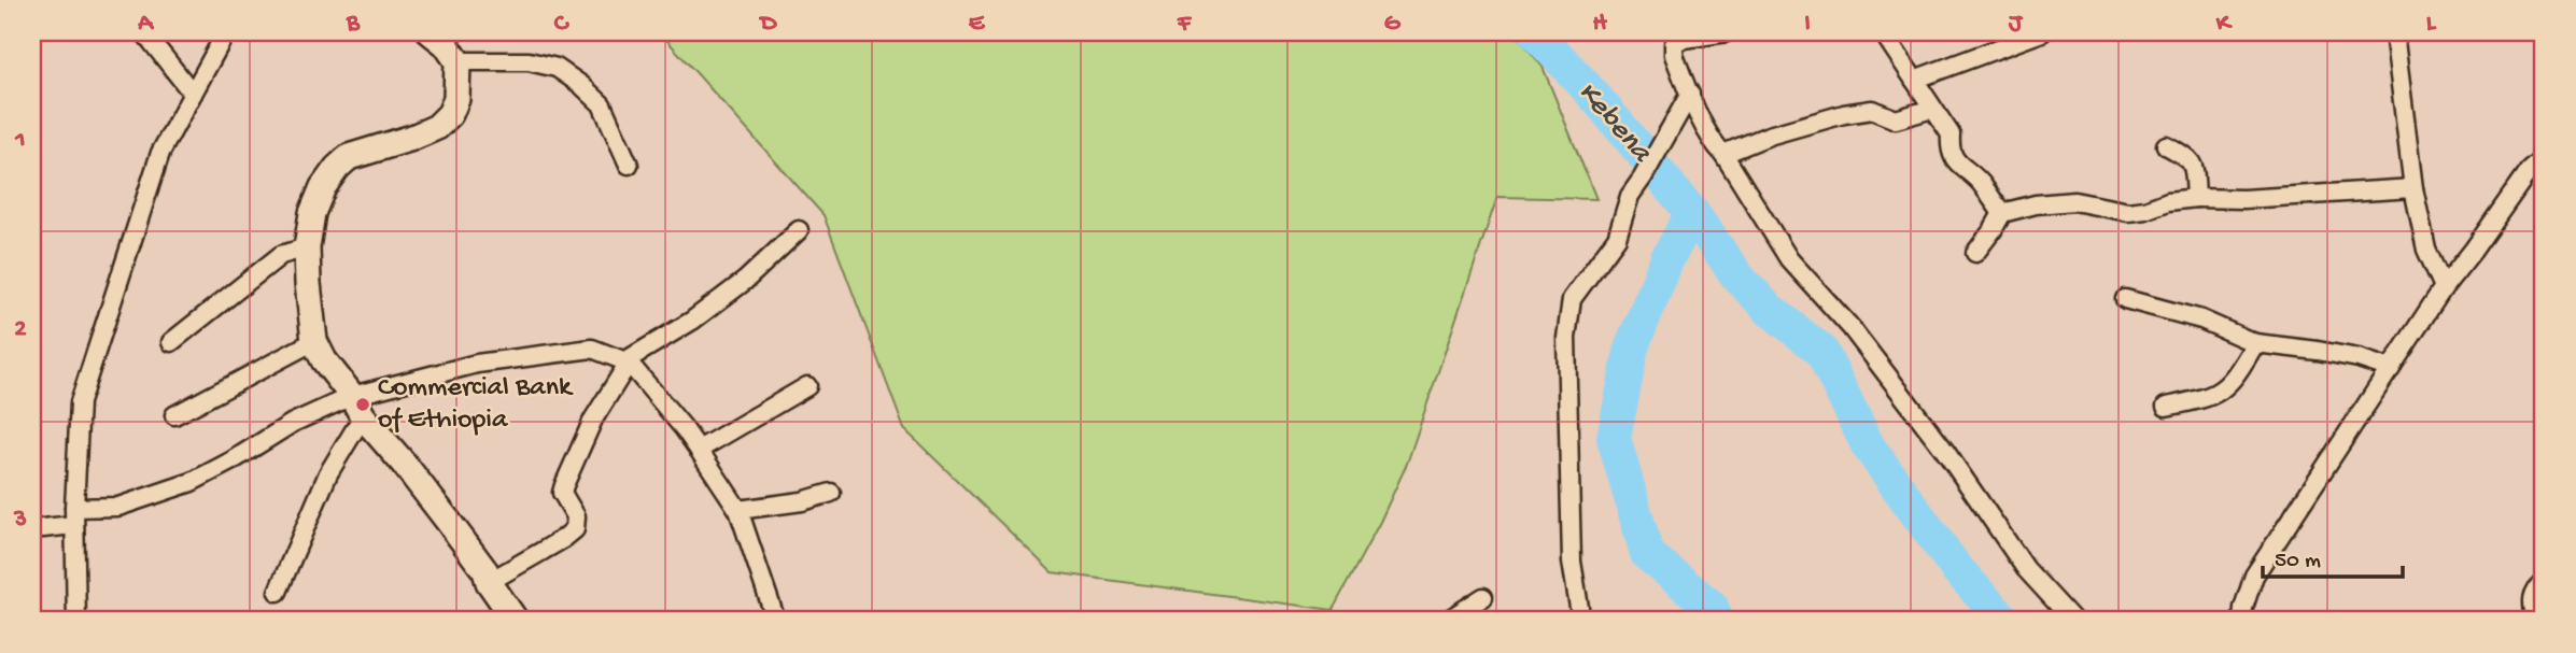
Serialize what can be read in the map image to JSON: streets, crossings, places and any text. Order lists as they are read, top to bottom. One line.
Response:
{"water":["Kebena"],"places":["Commercial Bank of Ethiopia"],"scale_bar":"50 m","grid":{"columns":["A","B","C","D","E","F","G","H","I","J","K","L"],"rows":["1","2","3"]}}
